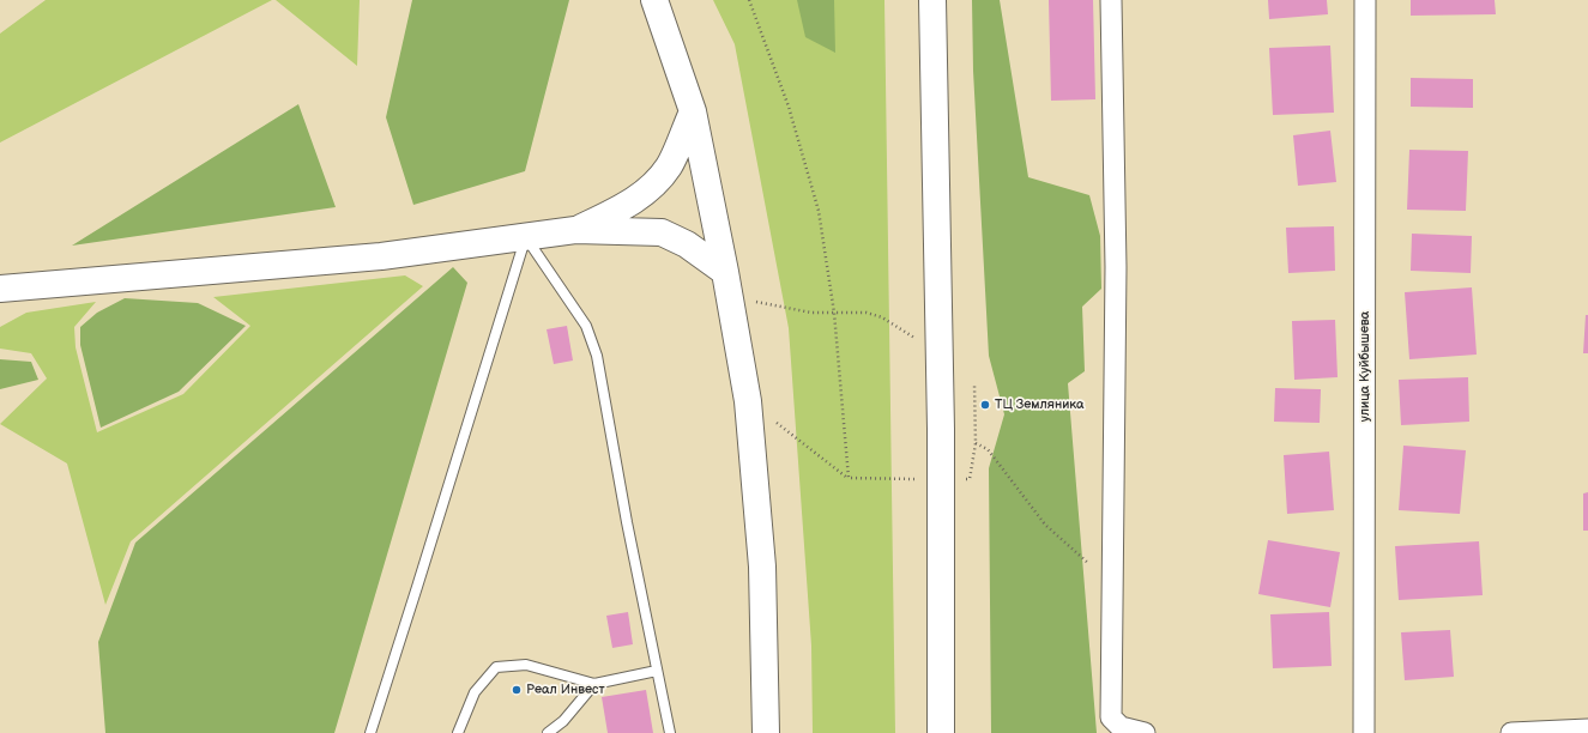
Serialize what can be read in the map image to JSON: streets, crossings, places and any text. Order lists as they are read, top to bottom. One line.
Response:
{"streets":{"street":["улица Куйбышева"]},"places":["ТЦ Земляника","Реал Инвест"]}
